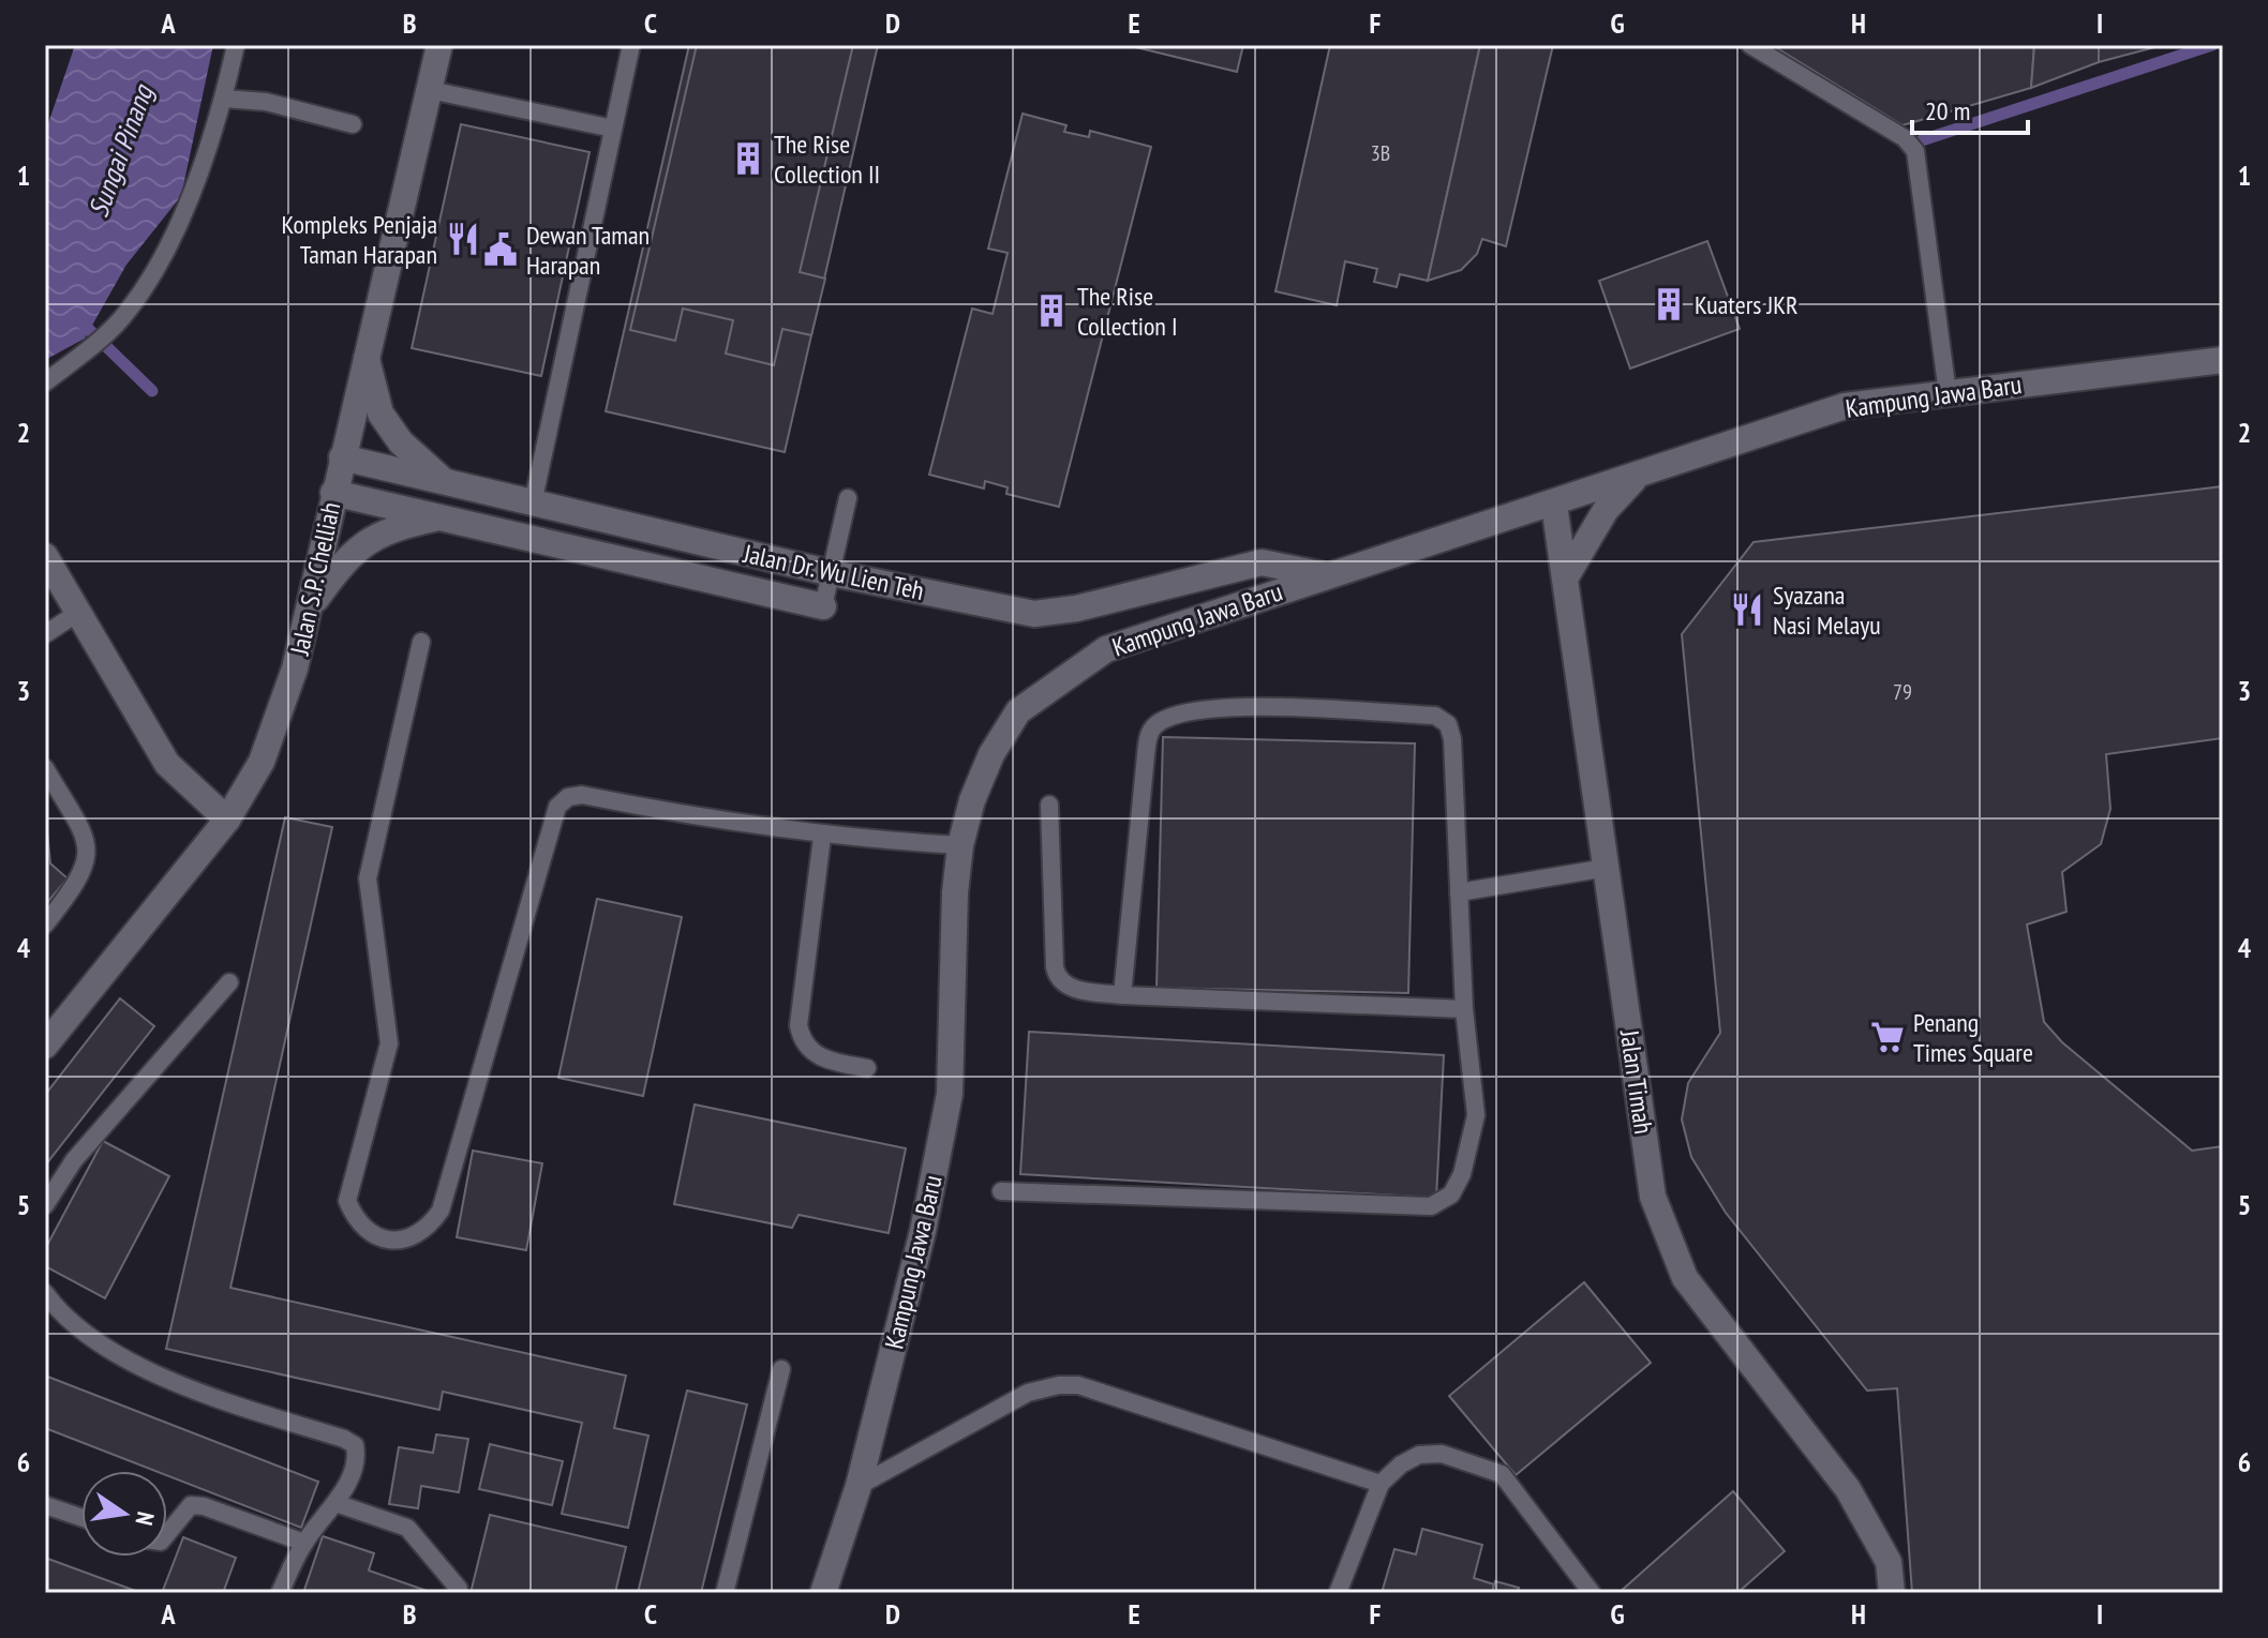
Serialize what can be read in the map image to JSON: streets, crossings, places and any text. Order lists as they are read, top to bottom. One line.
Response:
{"streets":{"street":["Kampung Jawa Baru","Jalan Dr. Wu Lien Teh","Jalan S.P. Chelliah","Jalan Timah"]},"crossings":[["Kampung Jawa Baru","Jalan Dr. Wu Lien Teh"],["Kampung Jawa Baru","Jalan Timah"],["Jalan Dr. Wu Lien Teh","Jalan S.P. Chelliah"]],"water":["Sungai Pinang"],"places":{"building":["The Rise Collection II","Kuaters JKR","The Rise Collection I"],"restaurant":["Kompleks Penjaja Taman Harapan","Syazana Nasi Melayu"],"public building":["Dewan Taman Harapan"],"supermarket":["Penang Times Square"]},"house_numbers":["3B","79"],"scale_bar":"20 m","north":"right","grid":{"columns":["A","B","C","D","E","F","G","H","I"],"rows":["1","2","3","4","5","6"]}}
